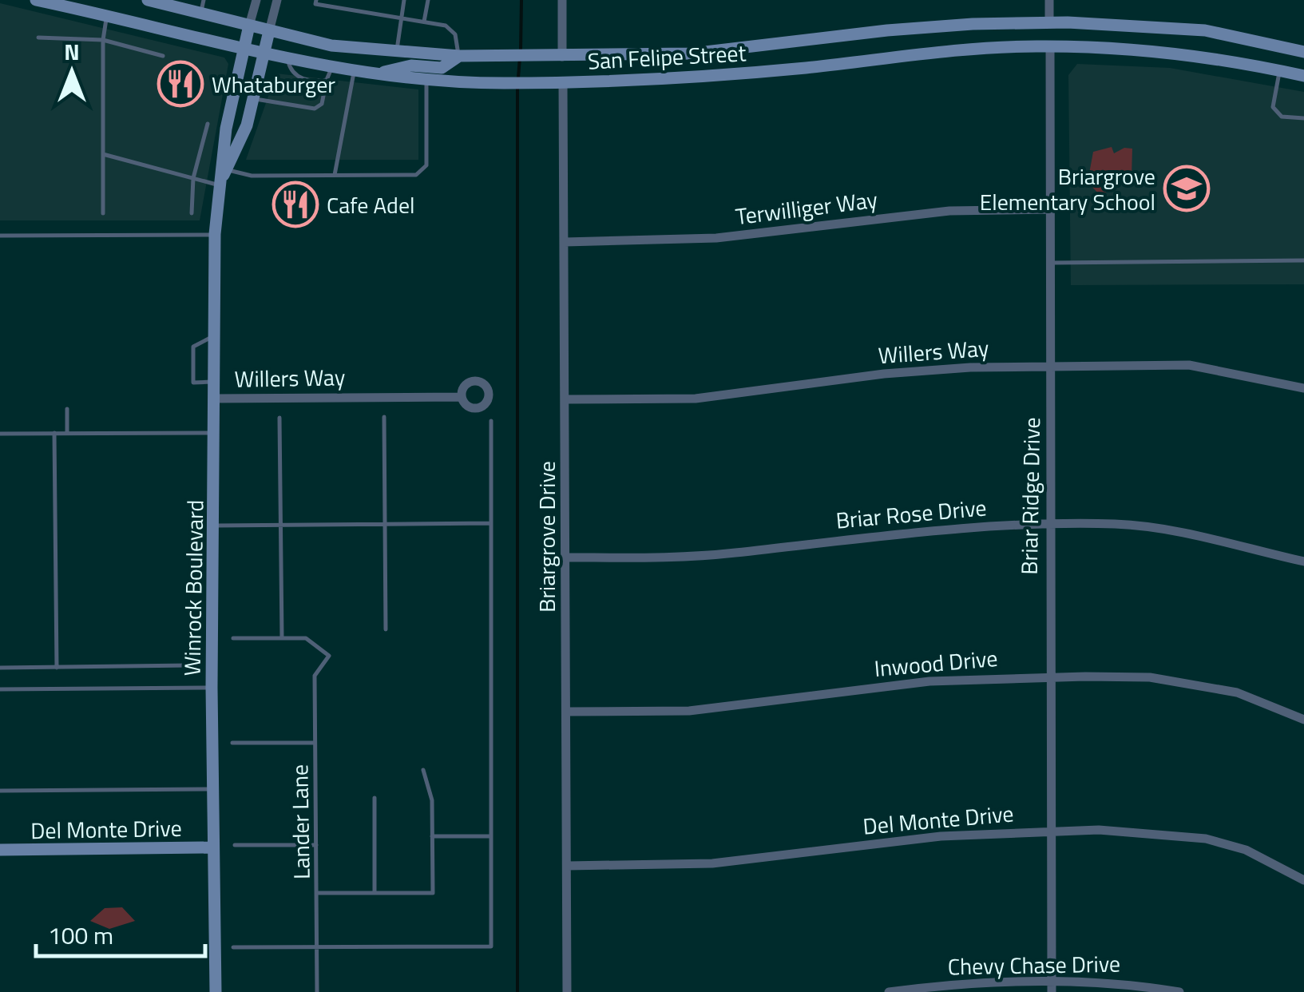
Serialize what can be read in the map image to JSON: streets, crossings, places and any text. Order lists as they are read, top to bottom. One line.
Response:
{"streets":{"main road":["San Felipe Street","Briar Ridge Drive","Winrock Boulevard","Del Monte Drive"],"street":["Terwilliger Way","Willers Way","Briar Rose Drive","Briargrove Drive","Inwood Drive","Chevy Chase Drive"],"lane":["Lander Lane"]},"crossings":[["San Felipe Street","Briar Ridge Drive"],["San Felipe Street","Briargrove Drive"],["San Felipe Street","Winrock Boulevard"],["Terwilliger Way","Briar Ridge Drive"],["Terwilliger Way","Briargrove Drive"],["Willers Way","Briar Ridge Drive"],["Willers Way","Briargrove Drive"],["Willers Way","Winrock Boulevard"],["Briar Ridge Drive","Briar Rose Drive"],["Briar Ridge Drive","Inwood Drive"],["Briar Ridge Drive","Del Monte Drive"],["Briar Ridge Drive","Chevy Chase Drive"],["Briar Rose Drive","Briargrove Drive"],["Briargrove Drive","Inwood Drive"],["Briargrove Drive","Del Monte Drive"],["Winrock Boulevard","Del Monte Drive"]],"places":{"restaurant":["Whataburger","Cafe Adel"],"school or university":["Briargrove Elementary School"]},"scale_bar":"100 m","north":"top"}
